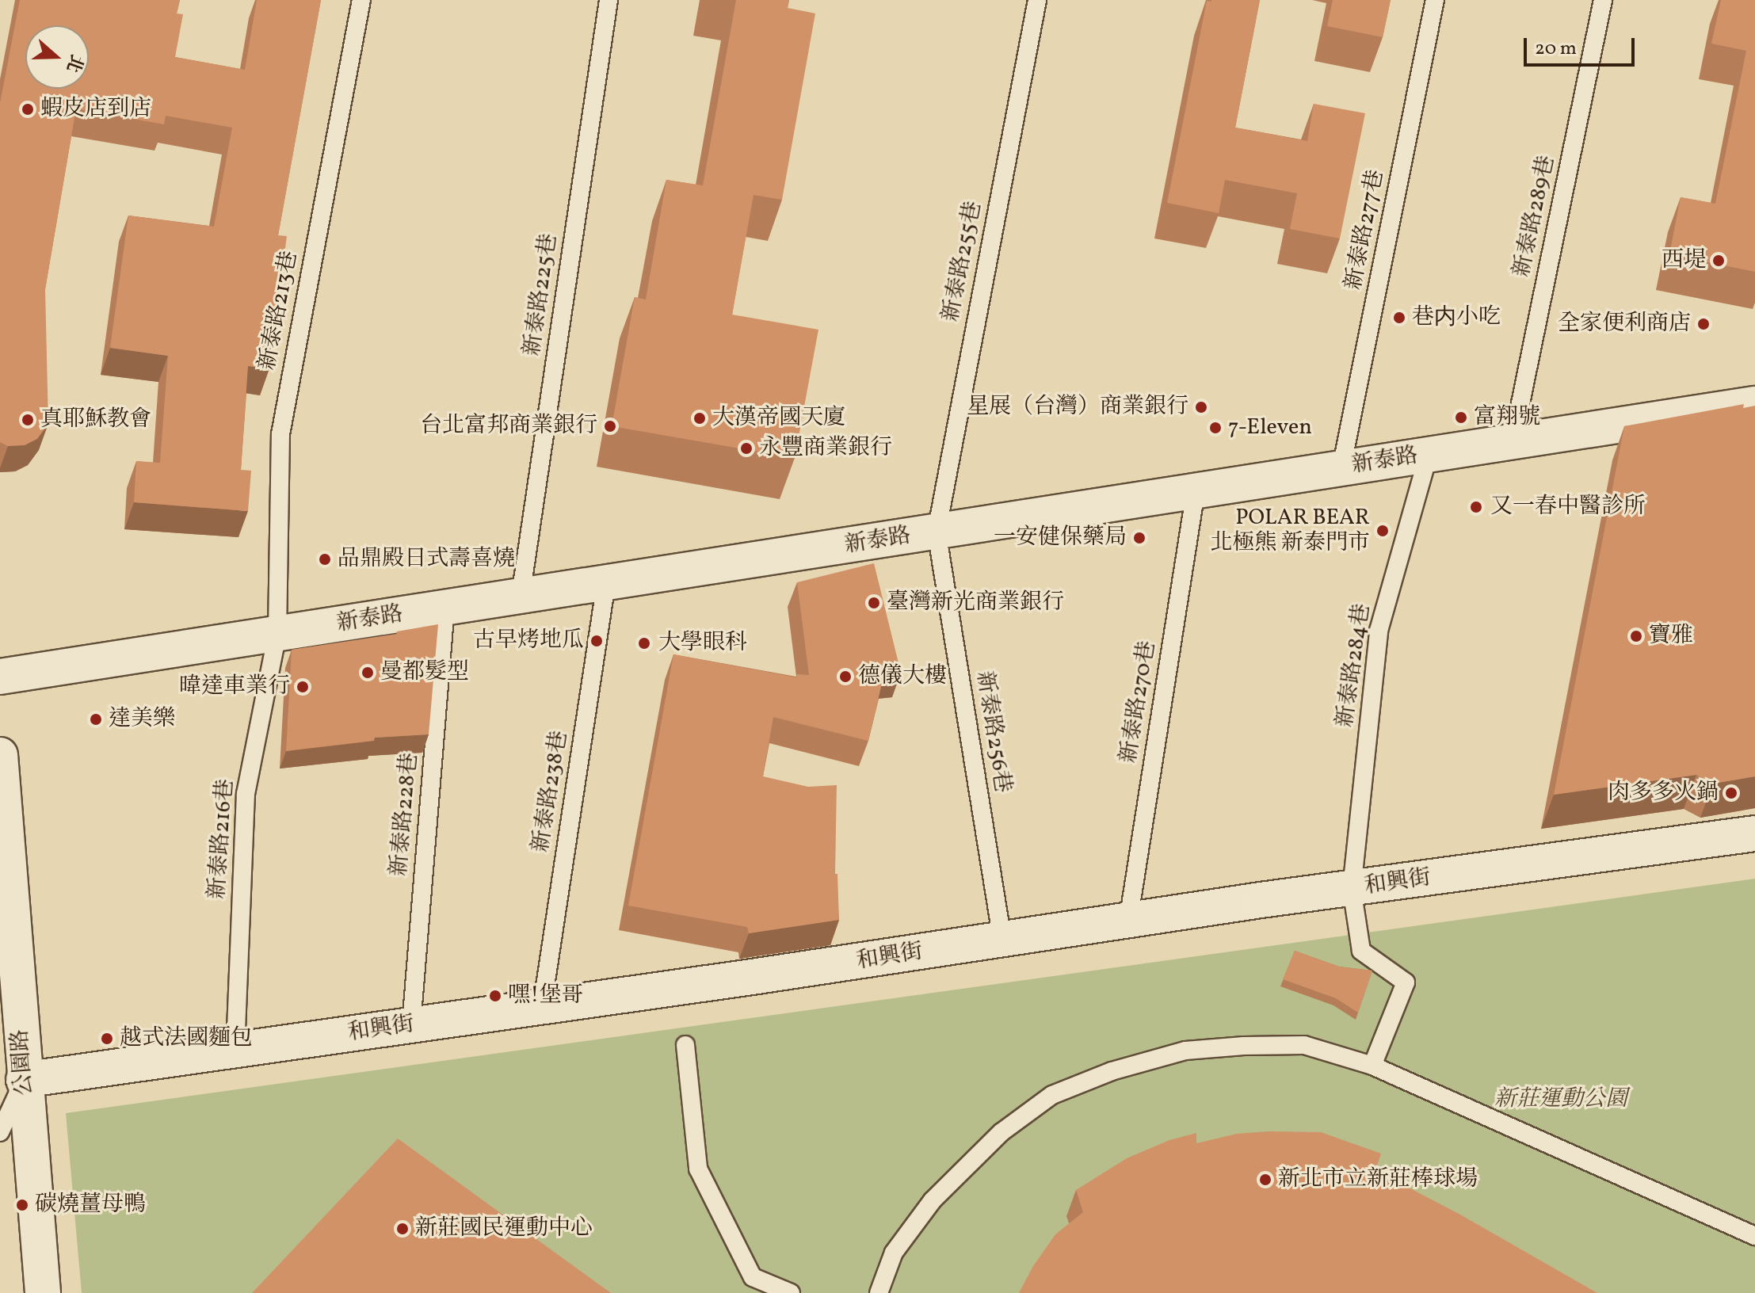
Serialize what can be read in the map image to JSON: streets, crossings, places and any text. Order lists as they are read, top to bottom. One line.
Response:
{"streets":{"street":["新泰路","和興街","公園路"],"lane":["新泰路289巷","新泰路277巷","新泰路255巷","新泰路225巷","新泰路213巷","新泰路284巷","新泰路270巷","新泰路256巷","新泰路238巷","新泰路228巷","新泰路216巷"]},"crossings":[["新泰路289巷","新泰路"],["新泰路277巷","新泰路"],["新泰路255巷","新泰路"],["新泰路255巷","新泰路256巷"],["新泰路225巷","新泰路"],["新泰路213巷","新泰路"],["新泰路213巷","新泰路216巷"],["新泰路","新泰路284巷"],["新泰路","新泰路270巷"],["新泰路","新泰路256巷"],["新泰路","新泰路238巷"],["新泰路","新泰路228巷"],["新泰路","新泰路216巷"],["新泰路284巷","和興街"],["新泰路270巷","和興街"],["新泰路256巷","和興街"],["新泰路238巷","和興街"],["新泰路228巷","和興街"],["新泰路216巷","和興街"],["和興街","公園路"]],"parks":["新莊運動公園"],"places":["蝦皮店到店","西堤","巷内小吃","全家便利商店","星展（台灣）商業銀行","富翔號","大漢帝國天廈","真耶穌教會","台北富邦商業銀行","7-Eleven","永豐商業銀行","又一春中醫診所","POLAR BEAR 北極熊 新泰門市","一安健保藥局","品鼎殿日式壽喜燒","臺灣新光商業銀行","寶雅","古早烤地瓜","大學眼科","曼都髮型","德儀大樓","暐達車業行","達美樂","肉多多火鍋","嘿!堡哥","越式法國麵包","新北市立新莊棒球場","碳燒薑母鴨","新莊國民運動中心"],"scale_bar":"20 m","north":"right"}
